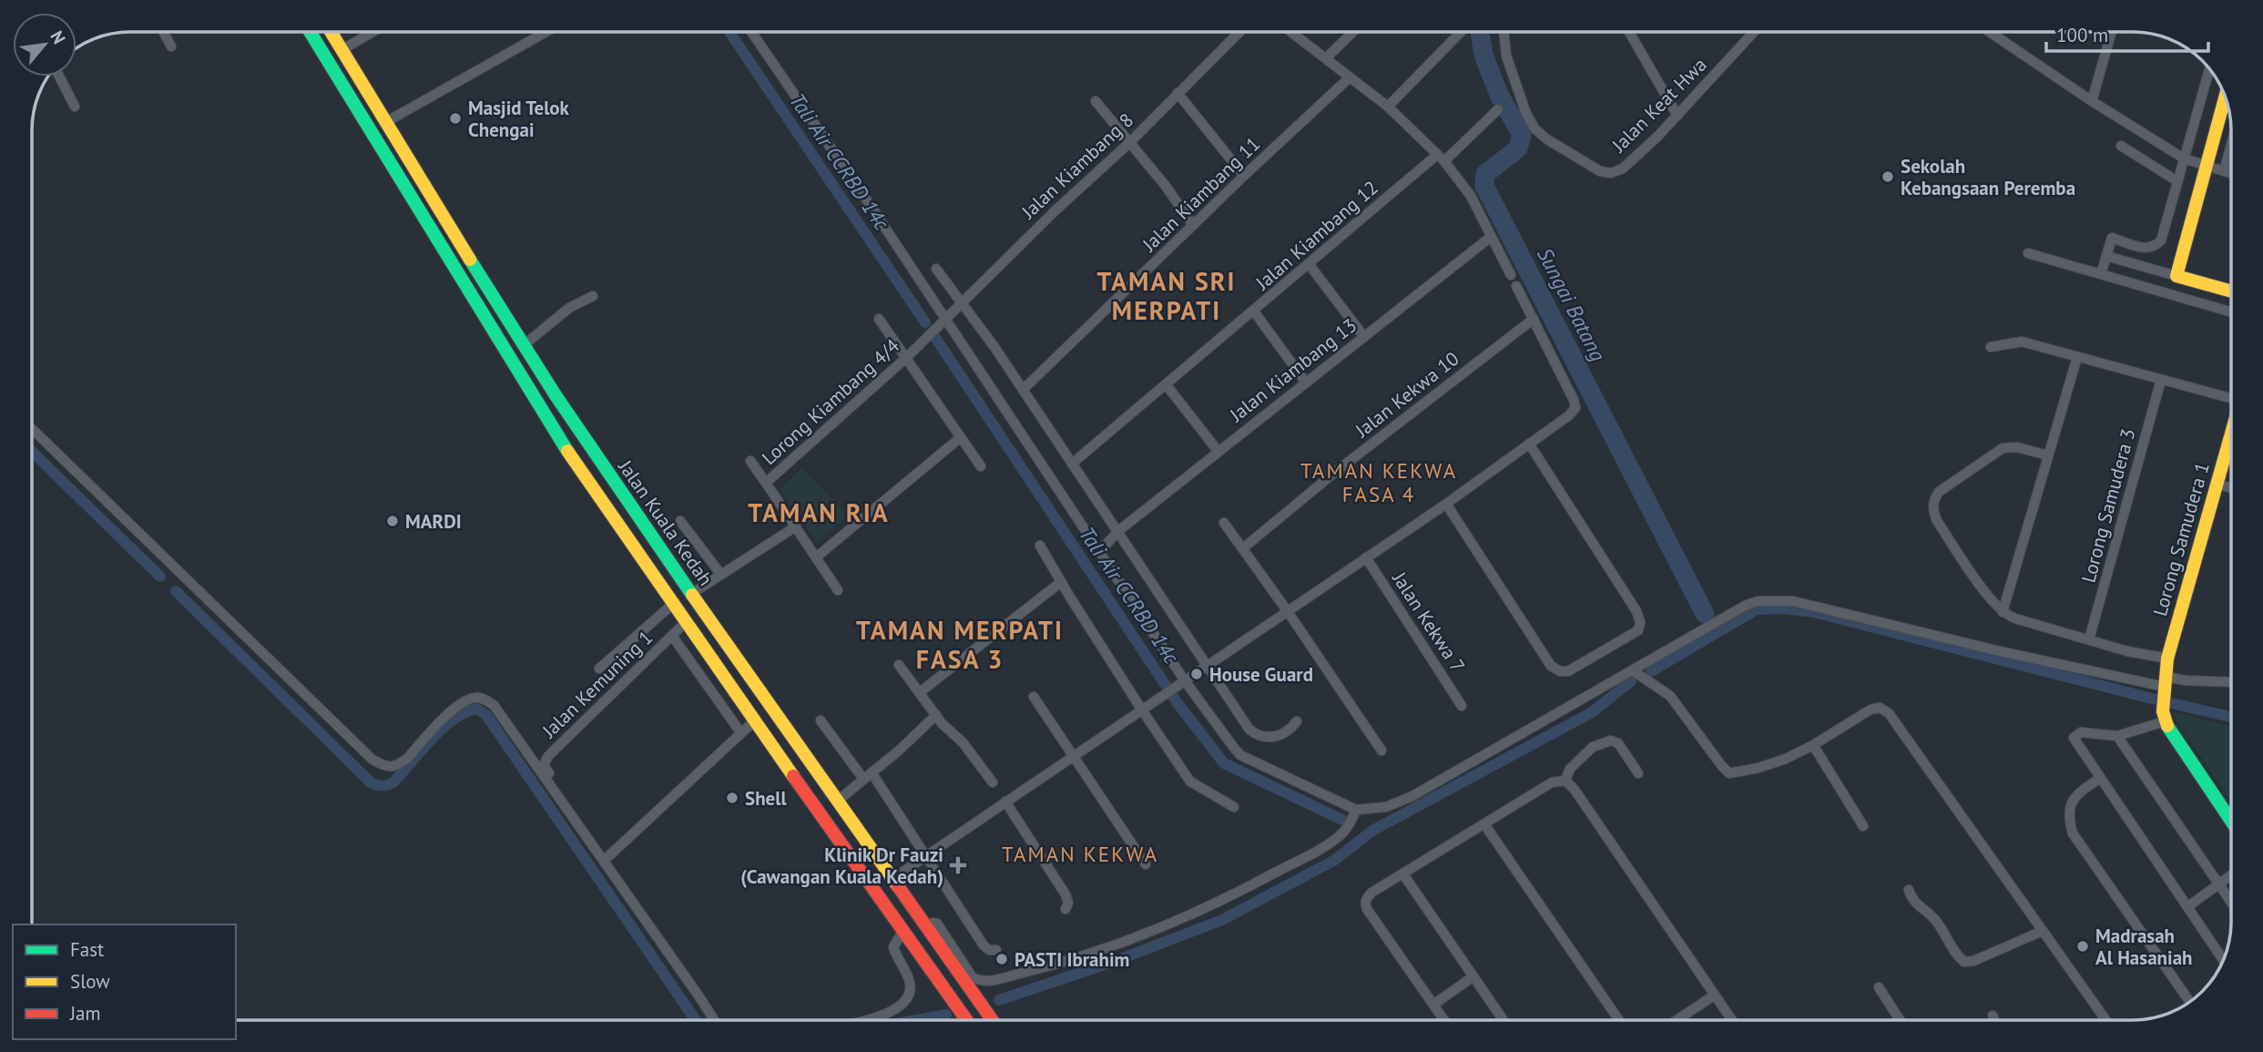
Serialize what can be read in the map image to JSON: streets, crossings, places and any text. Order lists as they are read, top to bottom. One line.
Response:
{"streets":{"main road":["Jalan Kuala Kedah","Lorong Samudera 1"],"street":["Jalan Keat Hwa","Jalan Kiambang 8","Jalan Kiambang 11","Jalan Kiambang 12","Jalan Kiambang 13","Jalan Kekwa 10","Lorong Kiambang 4/4","Lorong Samudera 3","Jalan Kekwa 7","Jalan Kemuning 1"]},"crossings":[["Jalan Kiambang 8","Lorong Kiambang 4/4"],["Jalan Kuala Kedah","Jalan Kemuning 1"]],"districts":["TAMAN SRI MERPATI","TAMAN KEKWA FASA 4","TAMAN RIA","TAMAN MERPATI FASA 3","TAMAN KEKWA"],"water":["Tali Air CCRBD 14c","Sungai Batang"],"places":{"other":["Masjid Telok Chengai","Sekolah Kebangsaan Peremba","MARDI","House Guard","Shell","Madrasah Al Hasaniah","PASTI Ibrahim"],"health":["Klinik Dr Fauzi (Cawangan Kuala Kedah)"]},"legend":["Fast","Slow","Jam"],"scale_bar":"100 m","north":"top right"}
